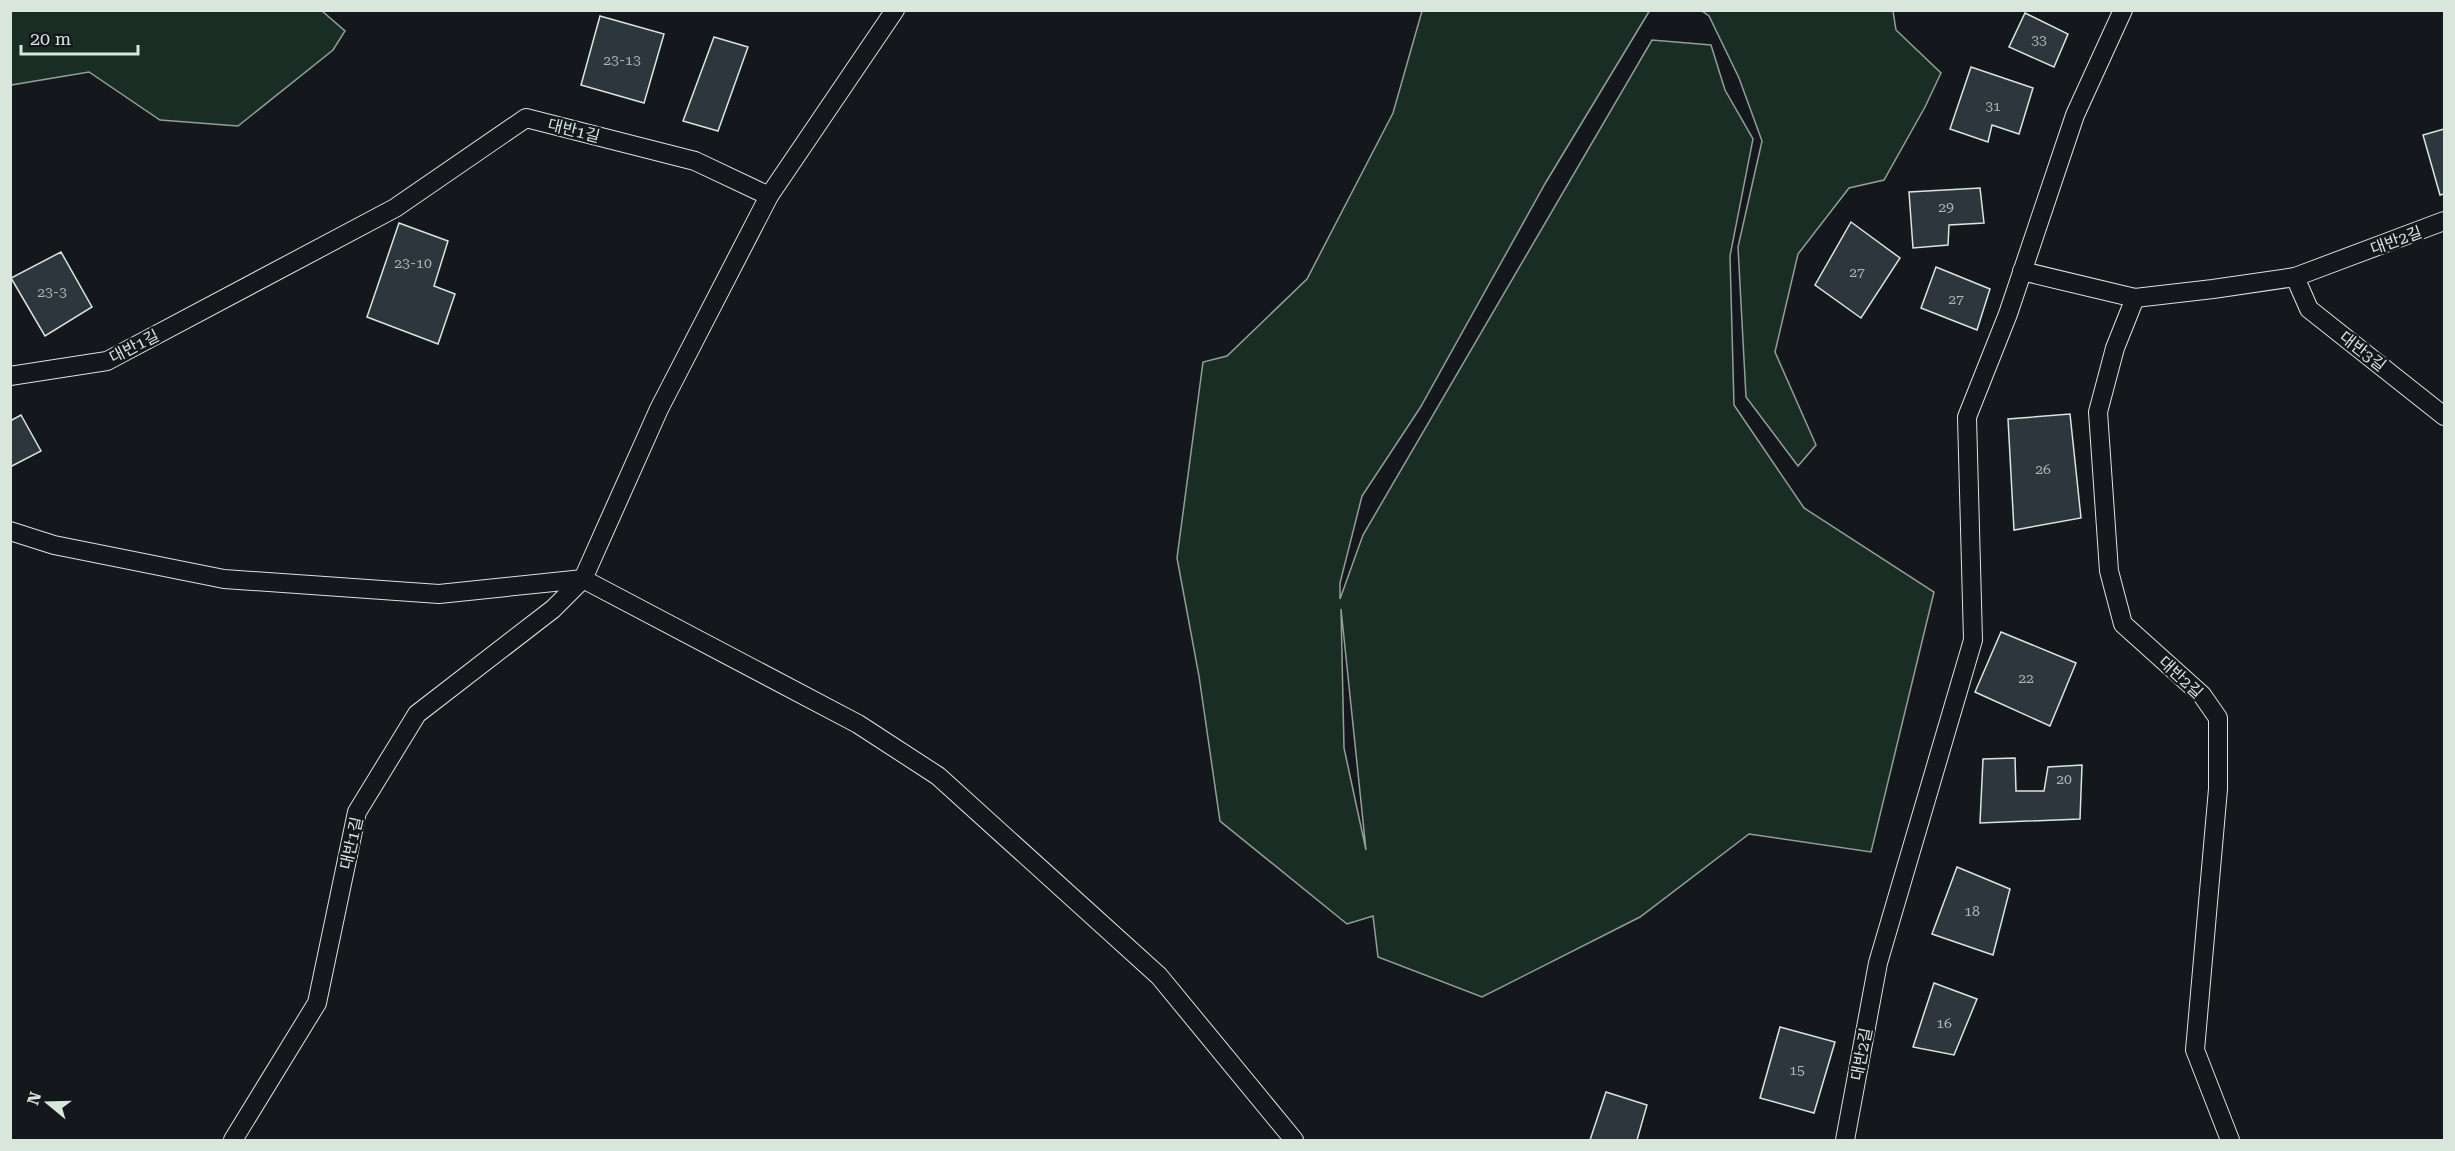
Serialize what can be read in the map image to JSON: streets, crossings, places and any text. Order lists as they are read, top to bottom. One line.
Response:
{"streets":{"lane":["대반1길","대반2길","대반3길"]},"crossings":[["대반2길","대반3길"]],"house_numbers":["33","23-13","31","29","23-10","27","23-3","27","26","22","20","18","16","15"],"scale_bar":"20 m","north":"left"}
